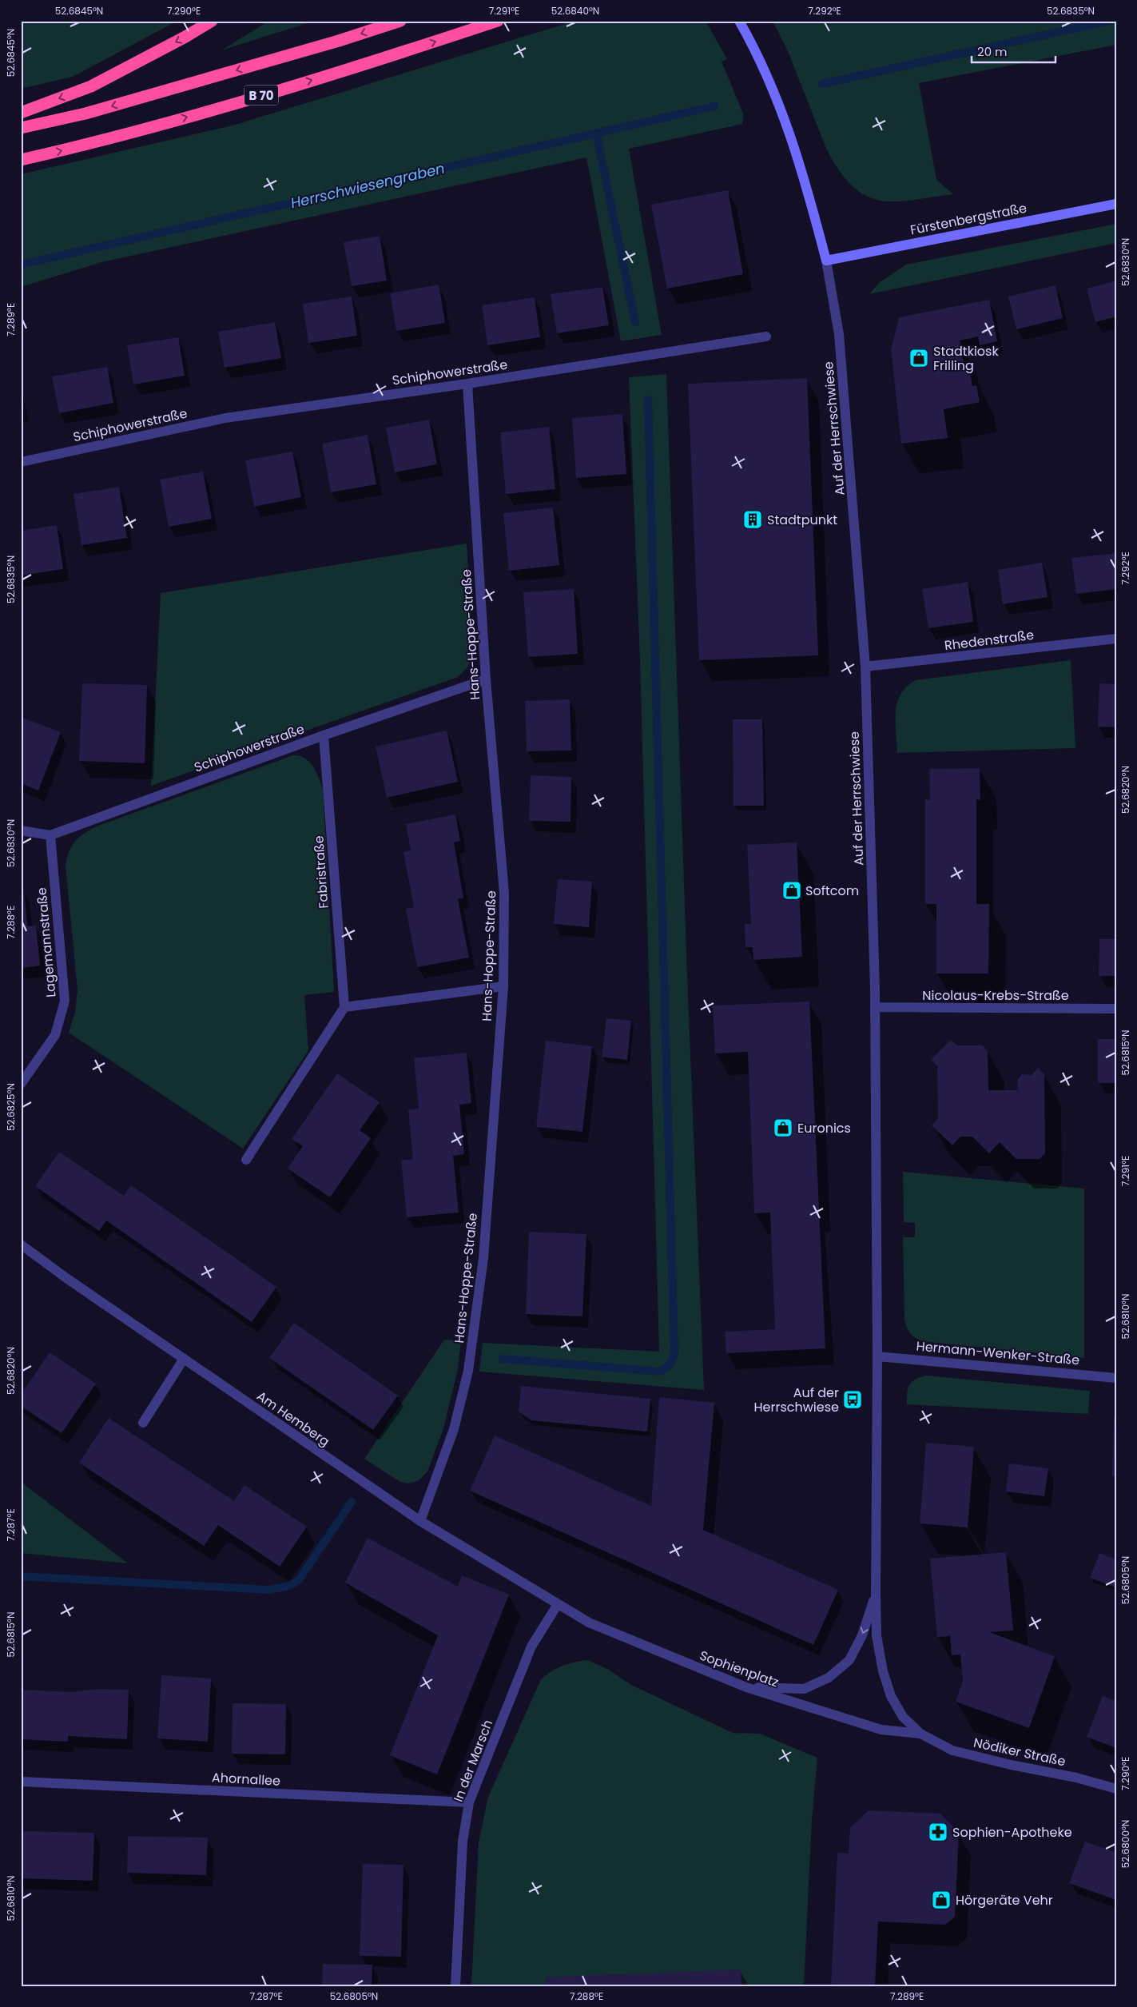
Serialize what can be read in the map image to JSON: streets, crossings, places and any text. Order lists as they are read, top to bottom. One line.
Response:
{"streets":{"highway":["B 70"],"street":["Fürstenbergstraße","Schiphowerstraße","Auf der Herrschwiese","Hans-Hoppe-Straße","Rhedenstraße","Fabristraße","Lagemannstraße","Nicolaus-Krebs-Straße","Hermann-Wenker-Straße","Am Hemberg","Sophienplatz","Nödiker Straße","In der Marsch","Ahornallee"]},"crossings":[["Fürstenbergstraße","Auf der Herrschwiese"],["Schiphowerstraße","Hans-Hoppe-Straße"],["Schiphowerstraße","Fabristraße"],["Schiphowerstraße","Lagemannstraße"],["Auf der Herrschwiese","Rhedenstraße"],["Auf der Herrschwiese","Nicolaus-Krebs-Straße"],["Auf der Herrschwiese","Hermann-Wenker-Straße"],["Auf der Herrschwiese","Sophienplatz"],["Auf der Herrschwiese","Nödiker Straße"],["Hans-Hoppe-Straße","Am Hemberg"],["Am Hemberg","Sophienplatz"],["Am Hemberg","In der Marsch"],["Sophienplatz","Nödiker Straße"],["Sophienplatz","In der Marsch"],["In der Marsch","Ahornallee"]],"water":["Herrschwiesengraben"],"places":{"shop":["Stadtkiosk Frilling","Softcom","Euronics","Hörgeräte Vehr"],"building":["Stadtpunkt"],"bus stop":["Auf der Herrschwiese"],"pharmacy":["Sophien-Apotheke"]},"scale_bar":"20 m","coordinates":["52.6845°N","7.290°E","7.291°E","52.6840°N","7.292°E","52.6835°N","52.6830°N","7.289°E","52.6820°N","7.288°E","52.6815°N","52.6825°N","52.6810°N","7.287°E","52.6805°N","52.6800°N"]}
